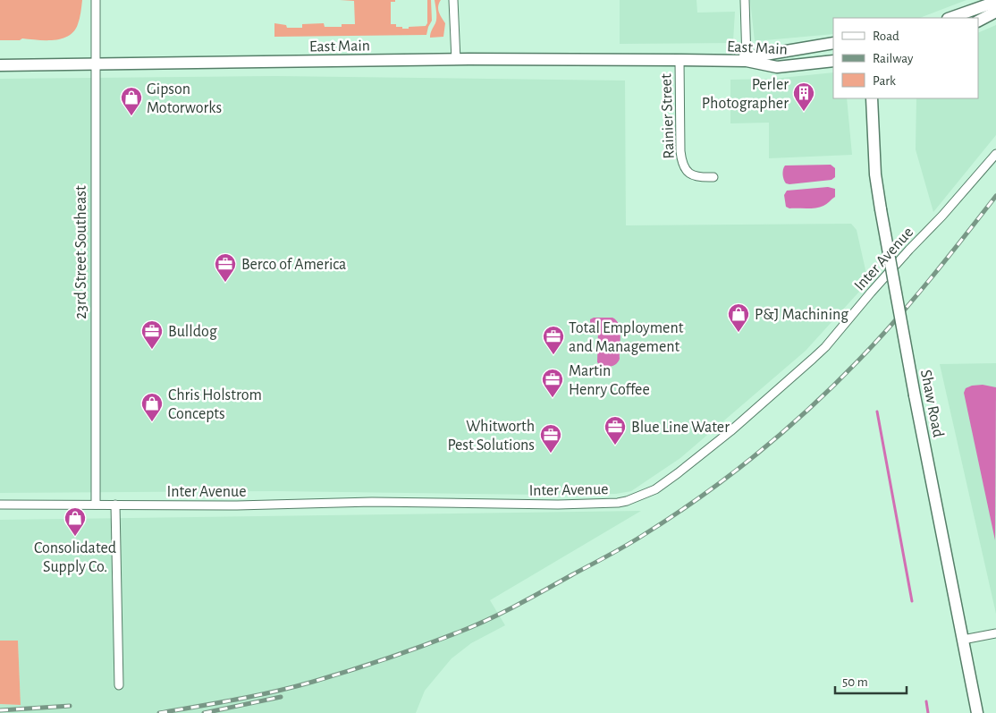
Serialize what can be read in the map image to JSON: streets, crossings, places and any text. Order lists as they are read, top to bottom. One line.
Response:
{"streets":{"main road":["East Main","Shaw Road"],"street":["Rainier Street","23rd Street Southeast","Inter Avenue"]},"crossings":[["East Main","Rainier Street"],["East Main","23rd Street Southeast"],["23rd Street Southeast","Inter Avenue"]],"places":{"building":["Perler Photographer"],"shop":["Gipson Motorworks","P&J Machining","Chris Holstrom Concepts","Consolidated Supply Co."],"office":["Berco of America","Bulldog","Total Employment and Management","Martin Henry Coffee","Blue Line Water","Whitworth Pest Solutions"]},"legend":["Road","Railway","Park"],"scale_bar":"50 m"}
